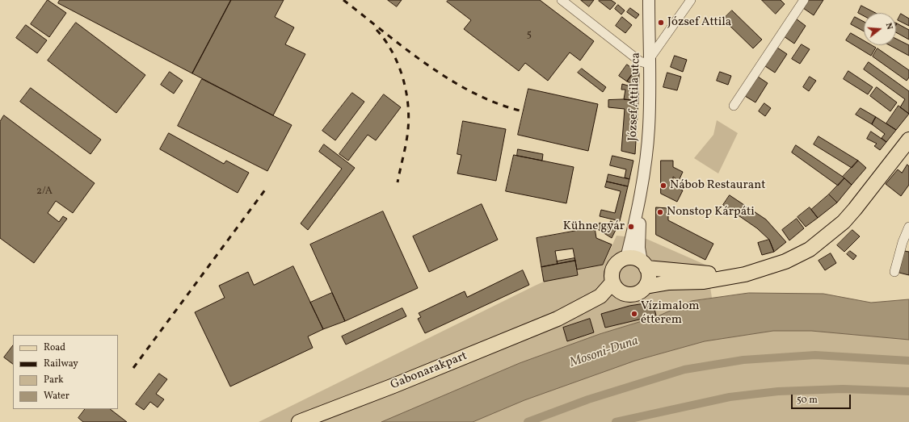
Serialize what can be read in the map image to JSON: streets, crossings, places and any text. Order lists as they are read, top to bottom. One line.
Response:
{"streets":{"main road":["Gabonarakpart"],"street":["József Attila utca"]},"water":["Mosoni-Duna"],"places":["József Attila","Nábob Restaurant","Nonstop Kárpáti","Kühne gyár","Vízimalom étterem"],"house_numbers":["5","2/A"],"legend":["Road","Railway","Park","Water"],"scale_bar":"50 m","north":"right"}
